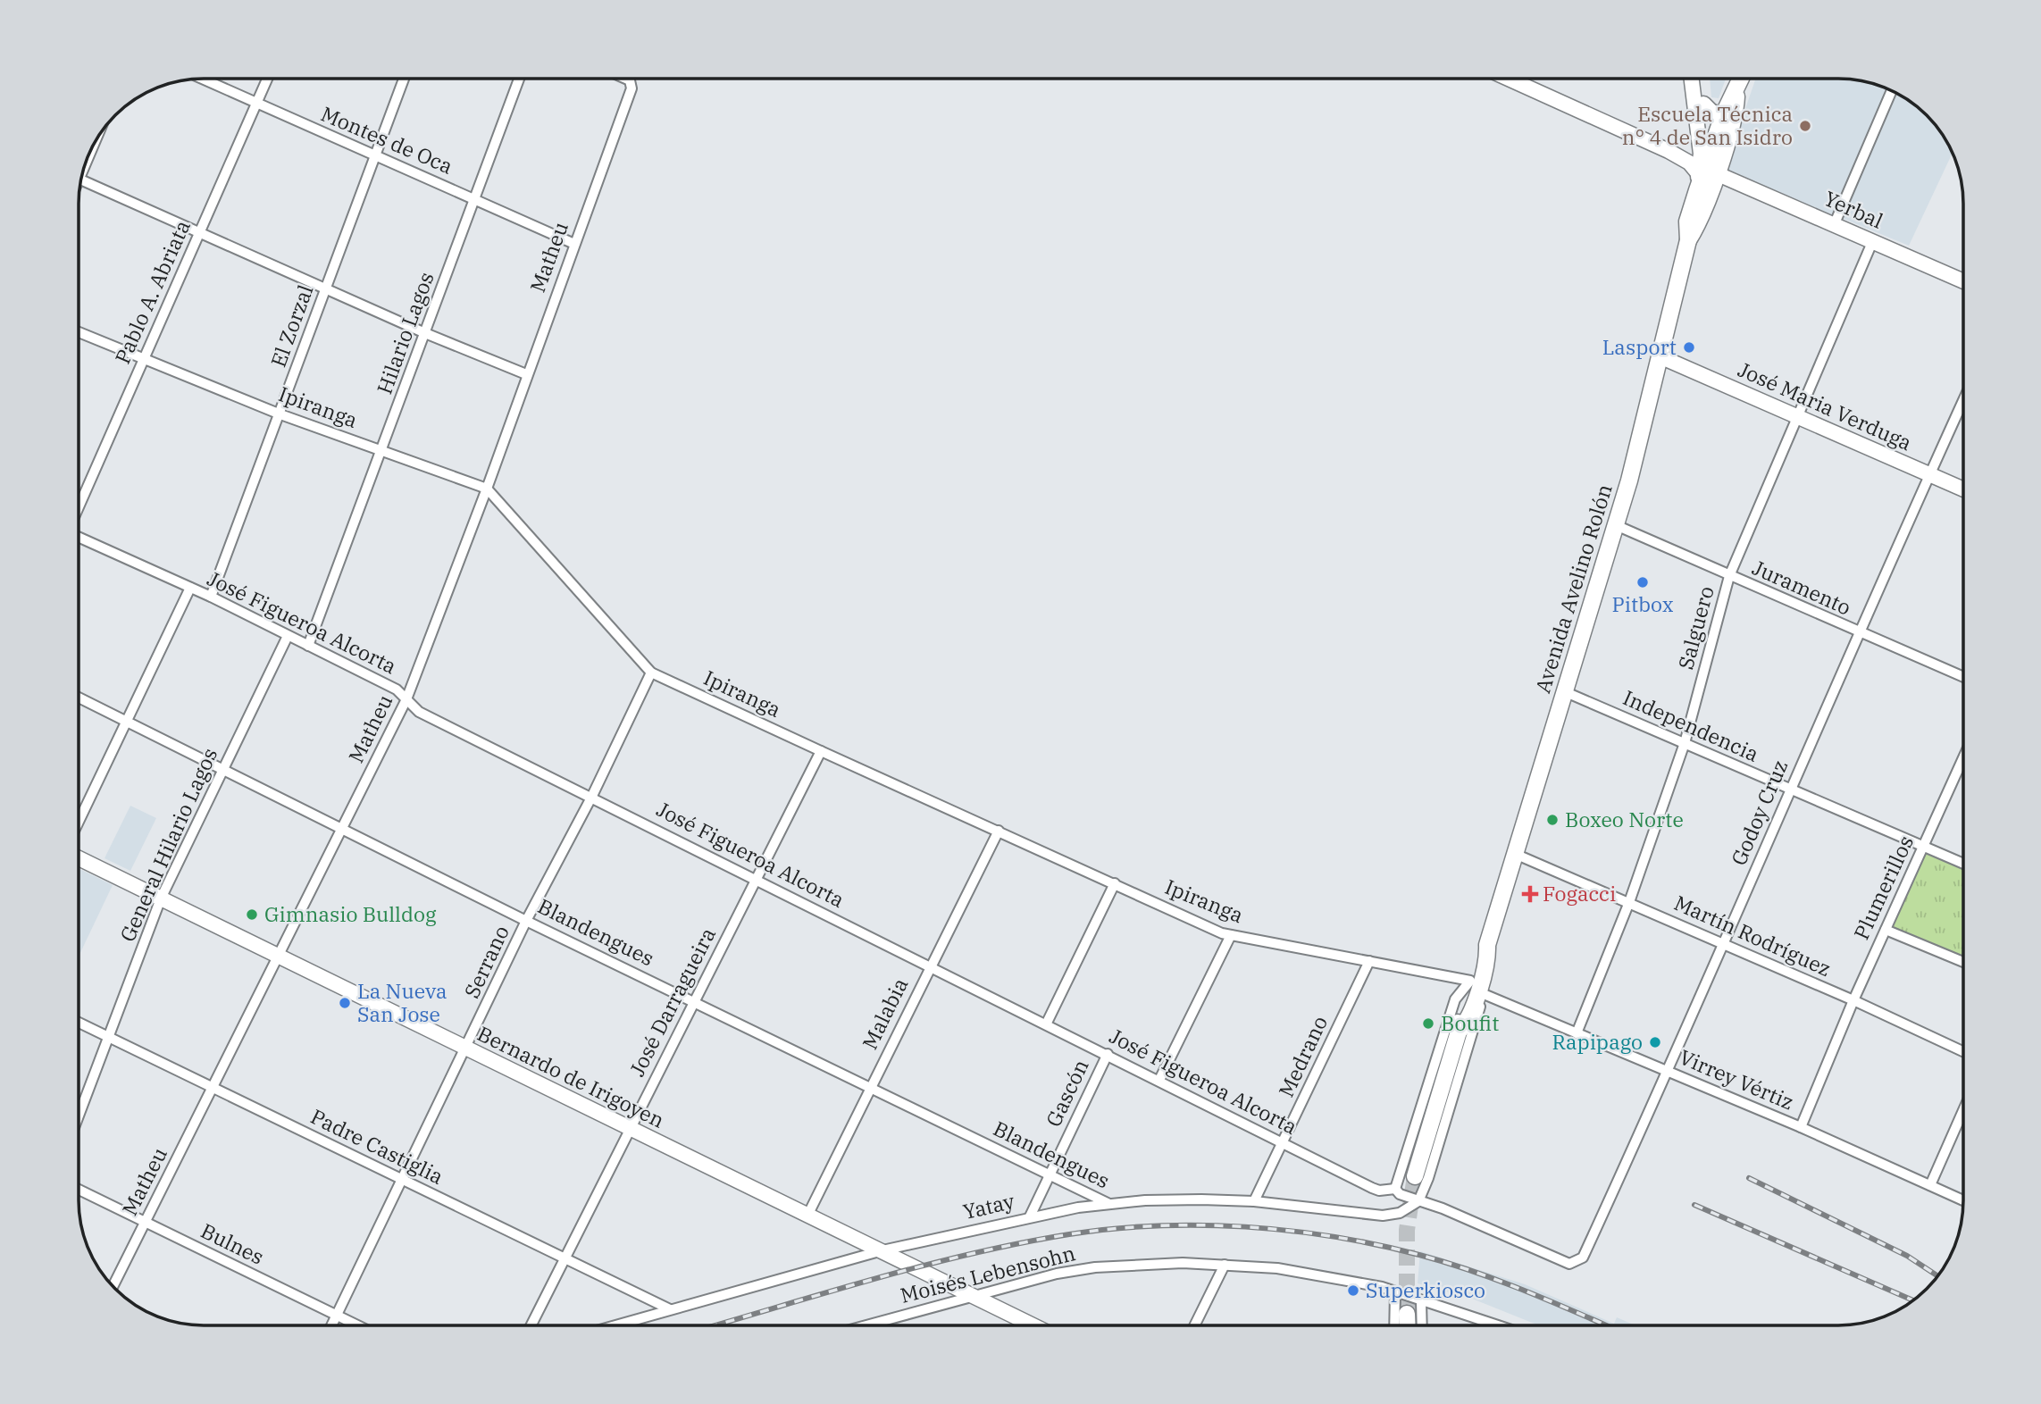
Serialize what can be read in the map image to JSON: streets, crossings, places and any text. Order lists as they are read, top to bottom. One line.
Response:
{"streets":{"main road":["Avenida Avelino Rolón"],"street":["Montes de Oca","Yerbal","Matheu","Pablo A. Abriata","El Zorzal","Hilario Lagos","José Maria Verduga","Ipiranga","Juramento","José Figueroa Alcorta","Salguero","Independencia","Godoy Cruz","General Hilario Lagos","Plumerillos","Blandengues","Martín Rodríguez","Serrano","José Darragueira","Malabia","Medrano","Bernardo de Irigoyen","Virrey Vértiz","Gascón","Padre Castiglia","Yatay","Bulnes","Moisés Lebensohn"]},"crossings":[["Montes de Oca","Matheu"],["Montes de Oca","Pablo A. Abriata"],["Montes de Oca","El Zorzal"],["Montes de Oca","Hilario Lagos"],["Yerbal","Avenida Avelino Rolón"],["Yerbal","Salguero"],["Matheu","Ipiranga"],["Matheu","José Figueroa Alcorta"],["Matheu","Blandengues"],["Matheu","Bernardo de Irigoyen"],["Matheu","Padre Castiglia"],["Matheu","Bulnes"],["Pablo A. Abriata","Ipiranga"],["El Zorzal","Ipiranga"],["El Zorzal","José Figueroa Alcorta"],["Hilario Lagos","Ipiranga"],["Hilario Lagos","José Figueroa Alcorta"],["José Maria Verduga","Avenida Avelino Rolón"],["José Maria Verduga","Salguero"],["José Maria Verduga","Godoy Cruz"],["Ipiranga","Avenida Avelino Rolón"],["Ipiranga","Serrano"],["Ipiranga","José Darragueira"],["Ipiranga","Malabia"],["Ipiranga","Medrano"],["Ipiranga","Virrey Vértiz"],["Juramento","Avenida Avelino Rolón"],["Juramento","Salguero"],["Juramento","Godoy Cruz"],["Avenida Avelino Rolón","José Figueroa Alcorta"],["Avenida Avelino Rolón","Independencia"],["Avenida Avelino Rolón","Martín Rodríguez"],["Avenida Avelino Rolón","Virrey Vértiz"],["Avenida Avelino Rolón","Yatay"],["José Figueroa Alcorta","Godoy Cruz"],["José Figueroa Alcorta","General Hilario Lagos"],["José Figueroa Alcorta","Serrano"],["José Figueroa Alcorta","José Darragueira"],["José Figueroa Alcorta","Malabia"],["José Figueroa Alcorta","Medrano"],["José Figueroa Alcorta","Gascón"],["José Figueroa Alcorta","Yatay"],["Salguero","Independencia"],["Salguero","Martín Rodríguez"],["Salguero","Virrey Vértiz"],["Independencia","Godoy Cruz"],["Independencia","Plumerillos"],["Godoy Cruz","Martín Rodríguez"],["Godoy Cruz","Virrey Vértiz"],["General Hilario Lagos","Blandengues"],["General Hilario Lagos","Bernardo de Irigoyen"],["General Hilario Lagos","Padre Castiglia"],["Plumerillos","Martín Rodríguez"],["Plumerillos","Virrey Vértiz"],["Blandengues","Serrano"],["Blandengues","José Darragueira"],["Blandengues","Malabia"],["Blandengues","Gascón"],["Blandengues","Yatay"],["Serrano","Bernardo de Irigoyen"],["Serrano","Padre Castiglia"],["Serrano","Bulnes"],["José Darragueira","Bernardo de Irigoyen"],["José Darragueira","Padre Castiglia"],["Malabia","Bernardo de Irigoyen"],["Medrano","Yatay"],["Bernardo de Irigoyen","Yatay"],["Bernardo de Irigoyen","Moisés Lebensohn"],["Gascón","Yatay"],["Padre Castiglia","Yatay"]],"places":{"other":["Escuela Técnica n° 4 de San Isidro","Lasport","Pitbox","Boxeo Norte","Gimnasio Bulldog","La Nueva San Jose","Boufit","Rapipago","Superkiosco"],"health":["Fogacci"]}}
